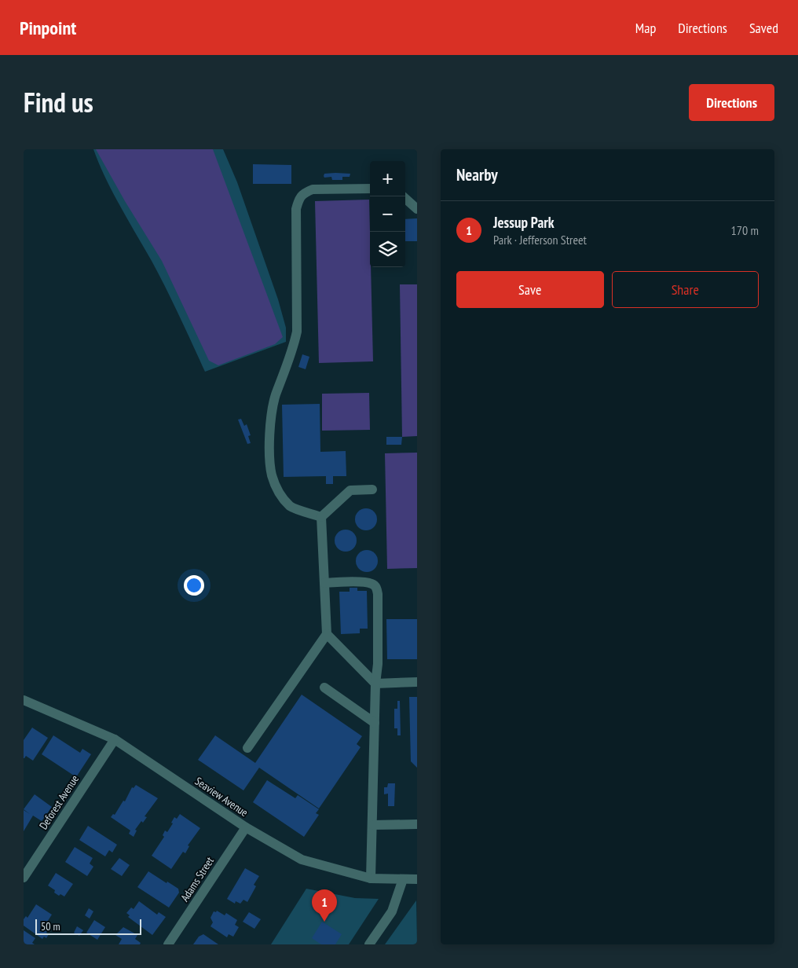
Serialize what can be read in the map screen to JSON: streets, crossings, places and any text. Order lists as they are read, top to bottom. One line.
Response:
{"streets":{"street":["Seaview Avenue","Deforest Avenue","Adams Street"]},"crossings":[["Seaview Avenue","Deforest Avenue"],["Seaview Avenue","Adams Street"]],"scale_bar":"50 m","page":{"header":"Pinpoint","nav":["Map","Directions","Saved"],"title":"Find us","buttons":["Directions",["Save","Share"]],"heading":"Nearby","map_buttons":["+","−"],"list":[{"mark":"1","name":"Jessup Park","note":"Park · Jefferson Street","value":"170 m"}],"pins":"1","scale":"50 m"}}
